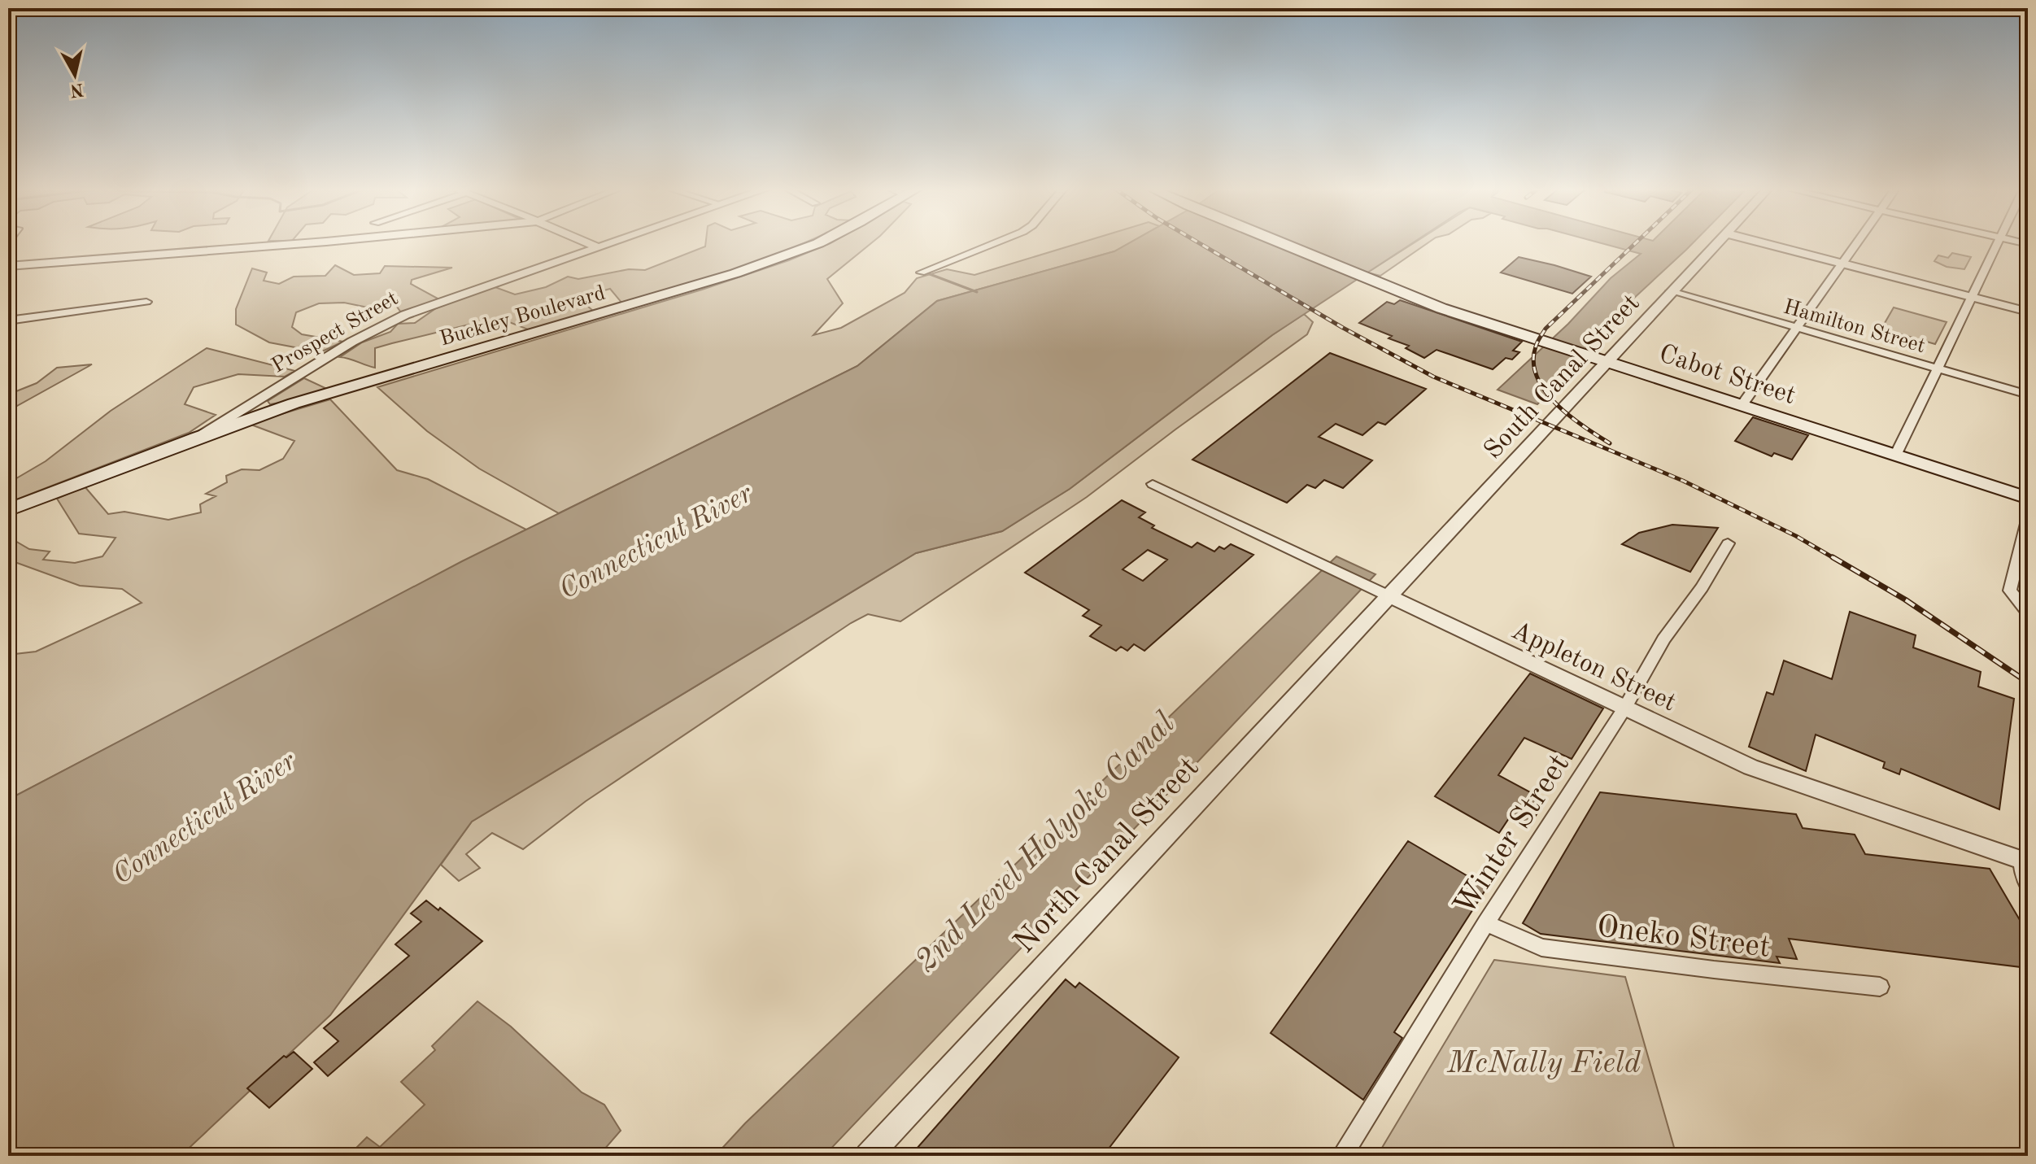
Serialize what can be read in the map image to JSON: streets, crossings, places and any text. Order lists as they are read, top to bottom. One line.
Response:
{"streets":{"main road":["Buckley Boulevard","Prospect Street","Cabot Street"],"street":["Hamilton Street","South Canal Street","Appleton Street","Winter Street","North Canal Street","Oneko Street"]},"crossings":[["Buckley Boulevard","Prospect Street"],["Hamilton Street","South Canal Street"],["Cabot Street","South Canal Street"],["South Canal Street","Appleton Street"],["South Canal Street","North Canal Street"],["Appleton Street","Winter Street"],["Appleton Street","North Canal Street"],["Winter Street","Oneko Street"]],"water":["Connecticut River","2nd Level Holyoke Canal"],"parks":["McNally Field"],"north":"bottom"}
